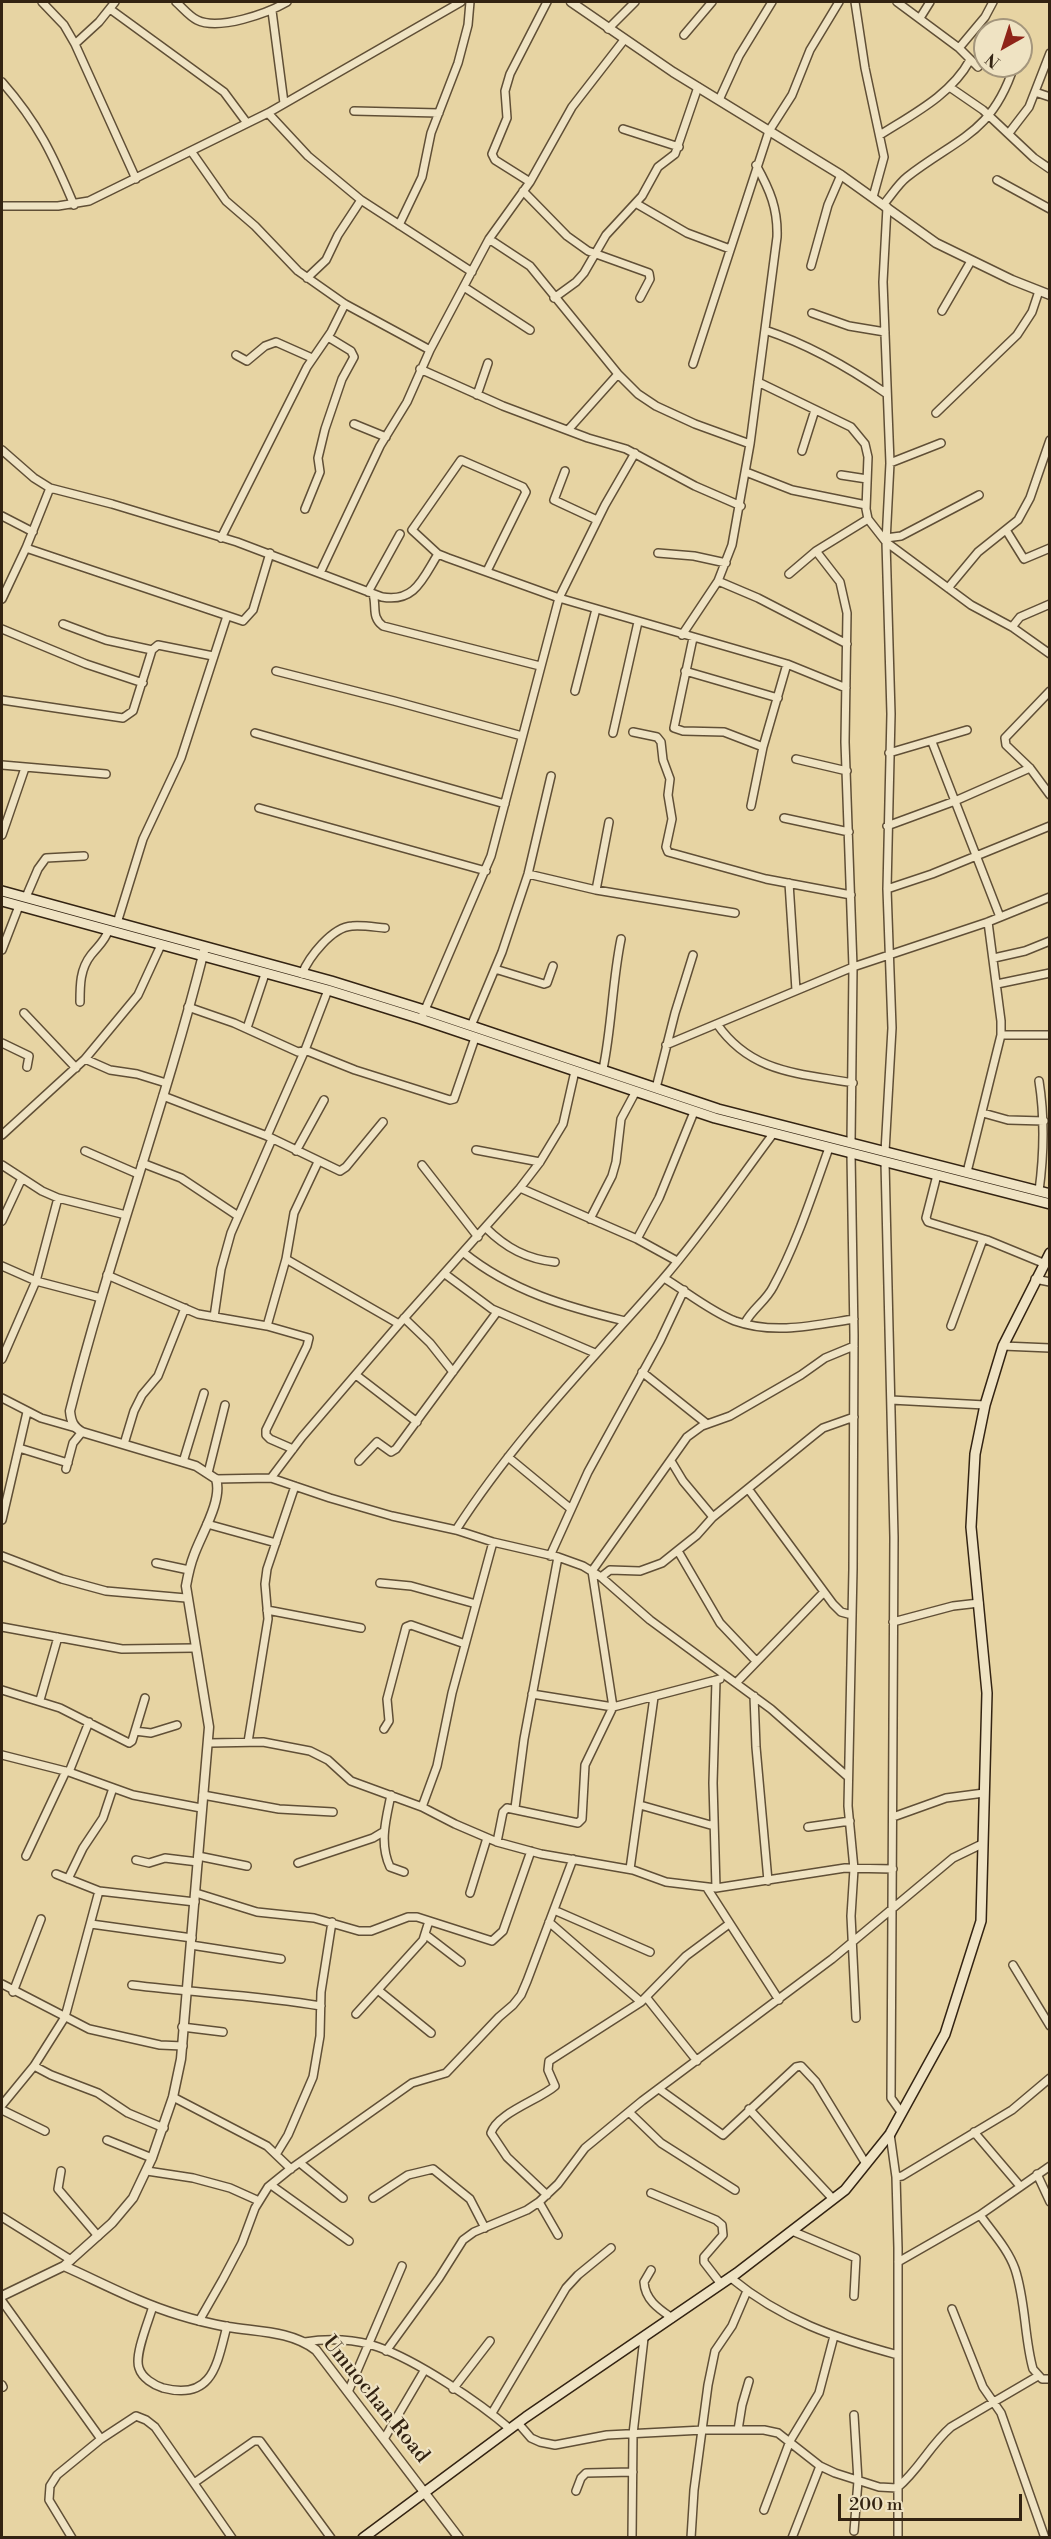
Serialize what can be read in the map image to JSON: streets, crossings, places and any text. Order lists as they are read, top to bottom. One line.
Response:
{"streets":{"street":["Umuochan Road"]},"scale_bar":"200 m","north":"bottom left"}
